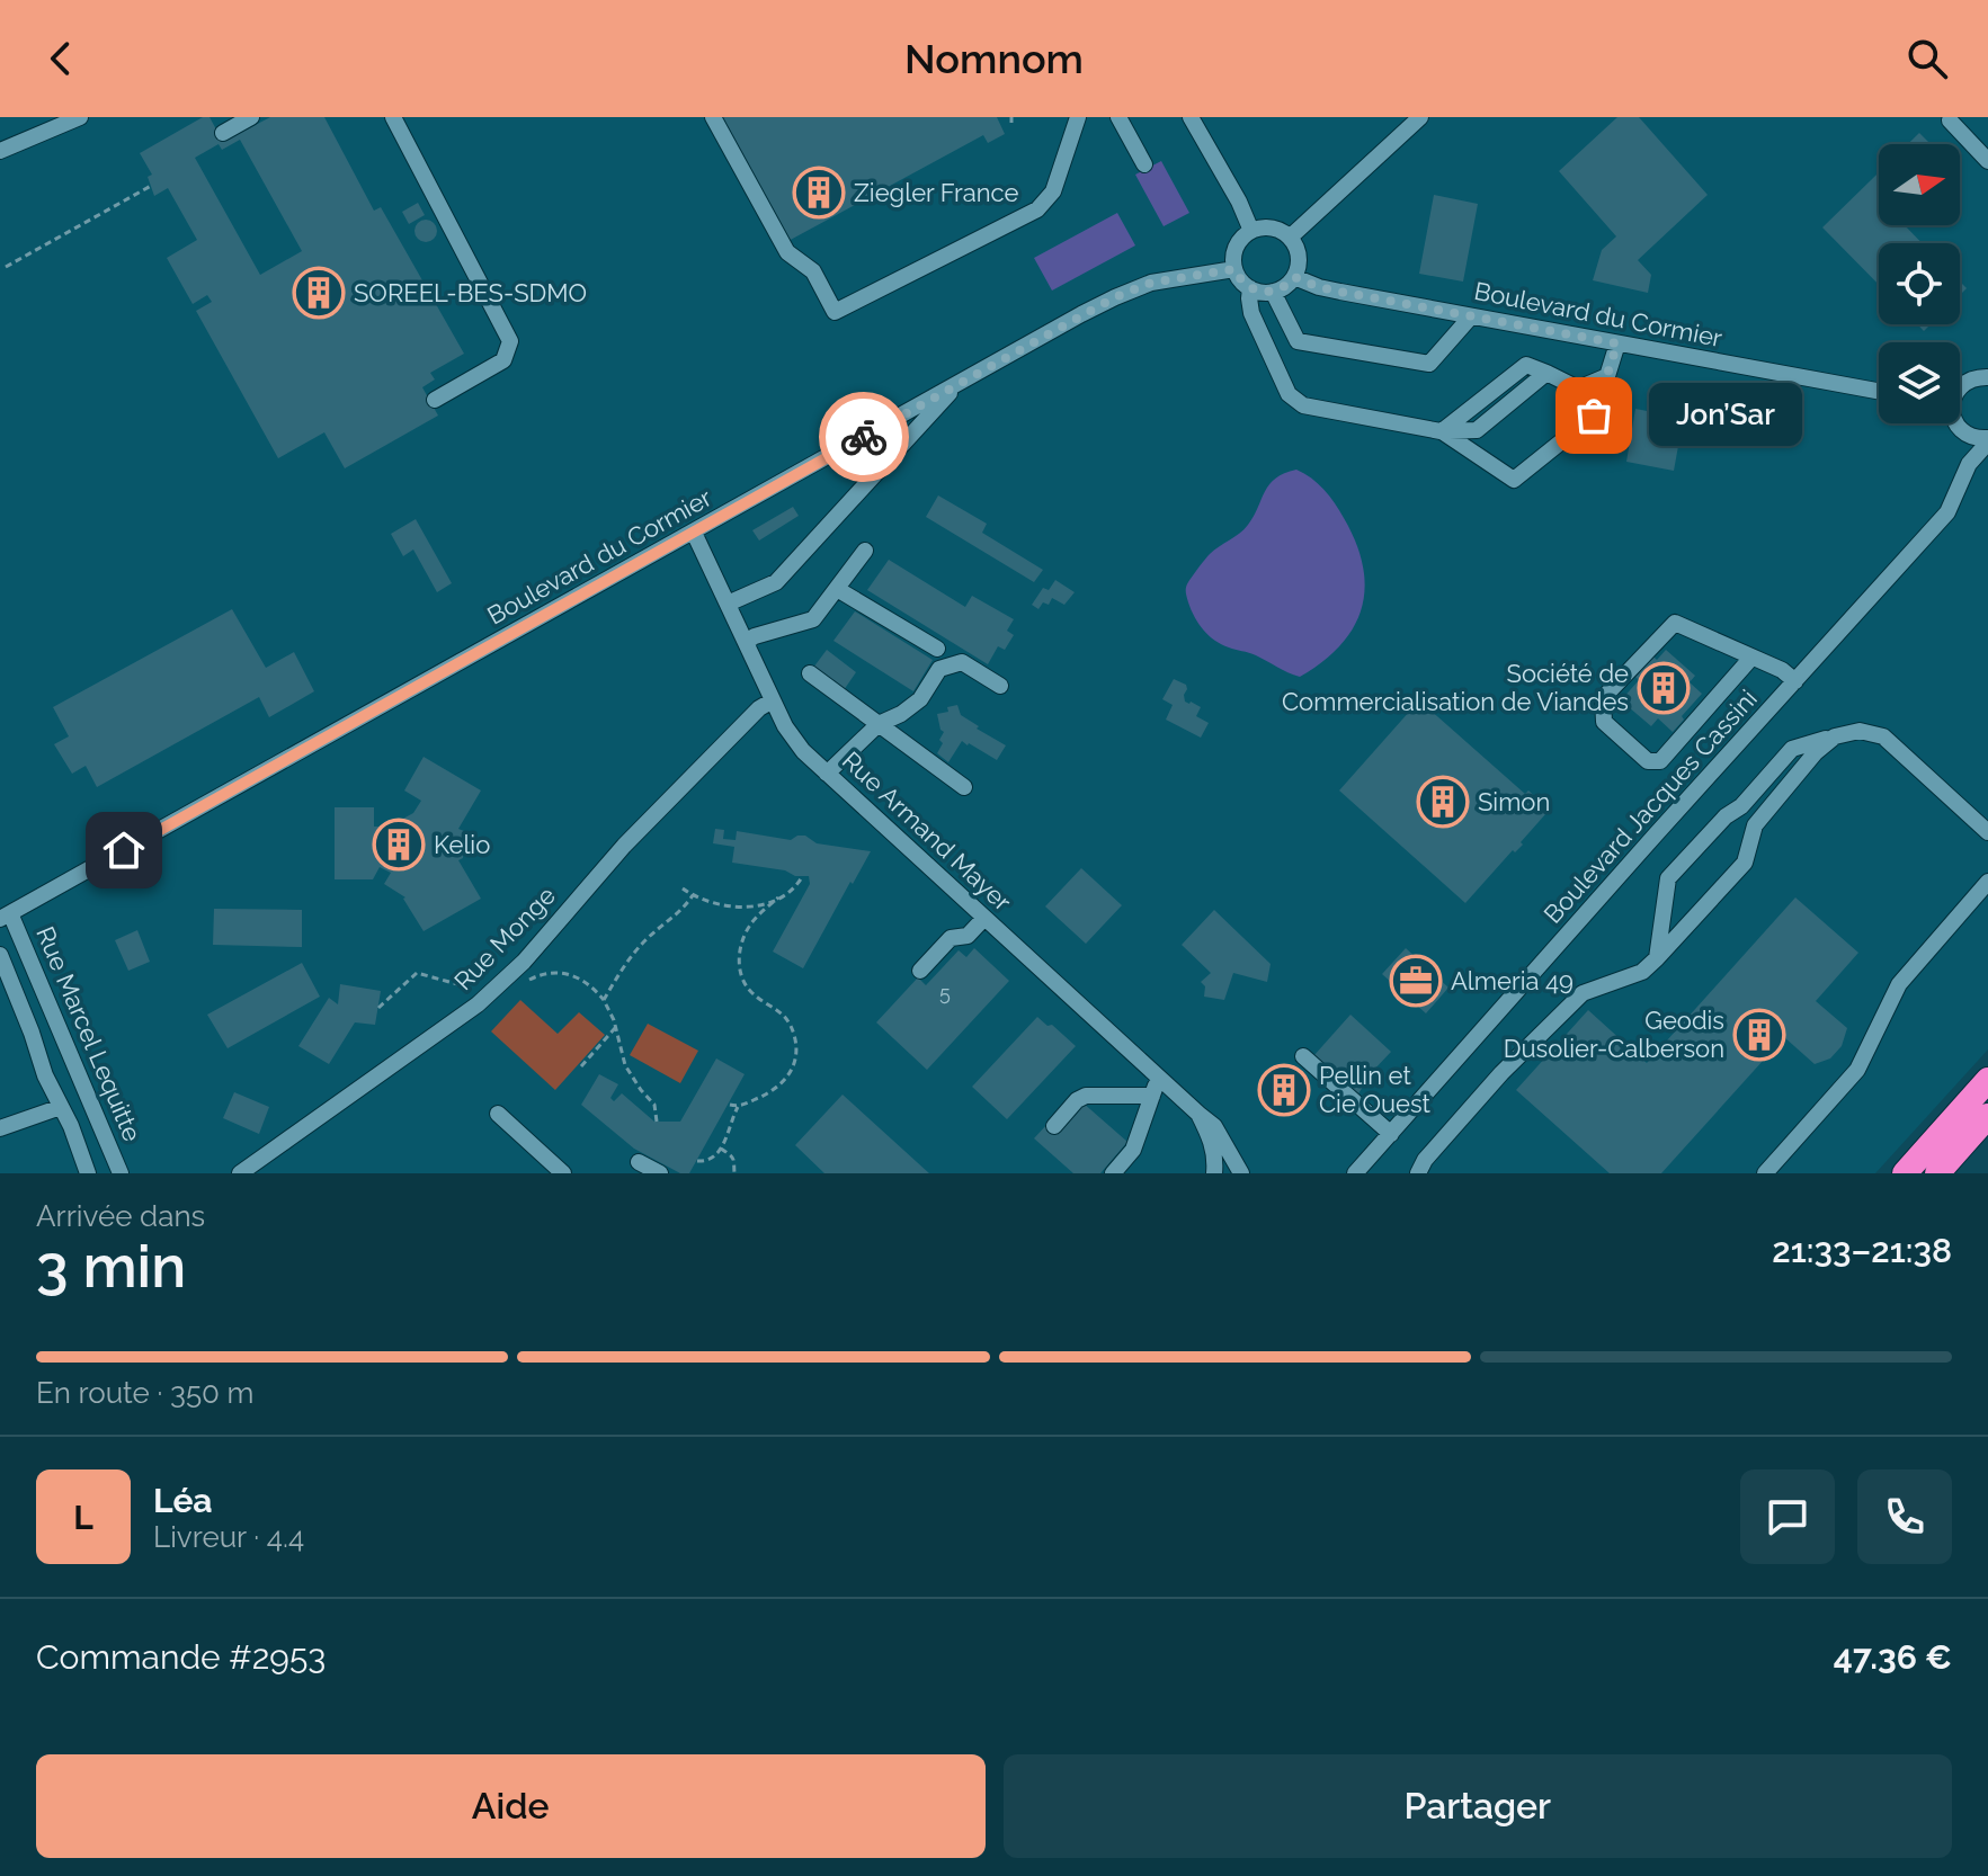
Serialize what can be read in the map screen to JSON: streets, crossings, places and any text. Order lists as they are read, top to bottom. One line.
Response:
{"streets":{"street":["Boulevard du Cormier","Boulevard Jacques Cassini","Rue Armand Mayer","Rue Monge","Rue Marcel Lequitte"]},"crossings":[["Boulevard du Cormier","Rue Armand Mayer"],["Boulevard du Cormier","Rue Marcel Lequitte"],["Rue Armand Mayer","Rue Monge"]],"places":{"building":["Ziegler France","SOREEL-BES-SDMO","Société de Commercialisation de Viandes","Simon","Kelio","Geodis Dusolier-Calberson","Pellin et Cie Ouest"],"other":["Jon’Sar"],"office":["Almeria 49"]},"house_numbers":["5"],"north":"right","page":{"header":"Nomnom","bubble":"Jon’Sar","heading":["3 min","Arrivée dans","21:33–21:38"],"panel":["Léa","Livreur · 4.4","Commande #2953","47.36 €"],"bar":"En route · 350 m","round":"L","buttons":["Aide","Partager"]}}
